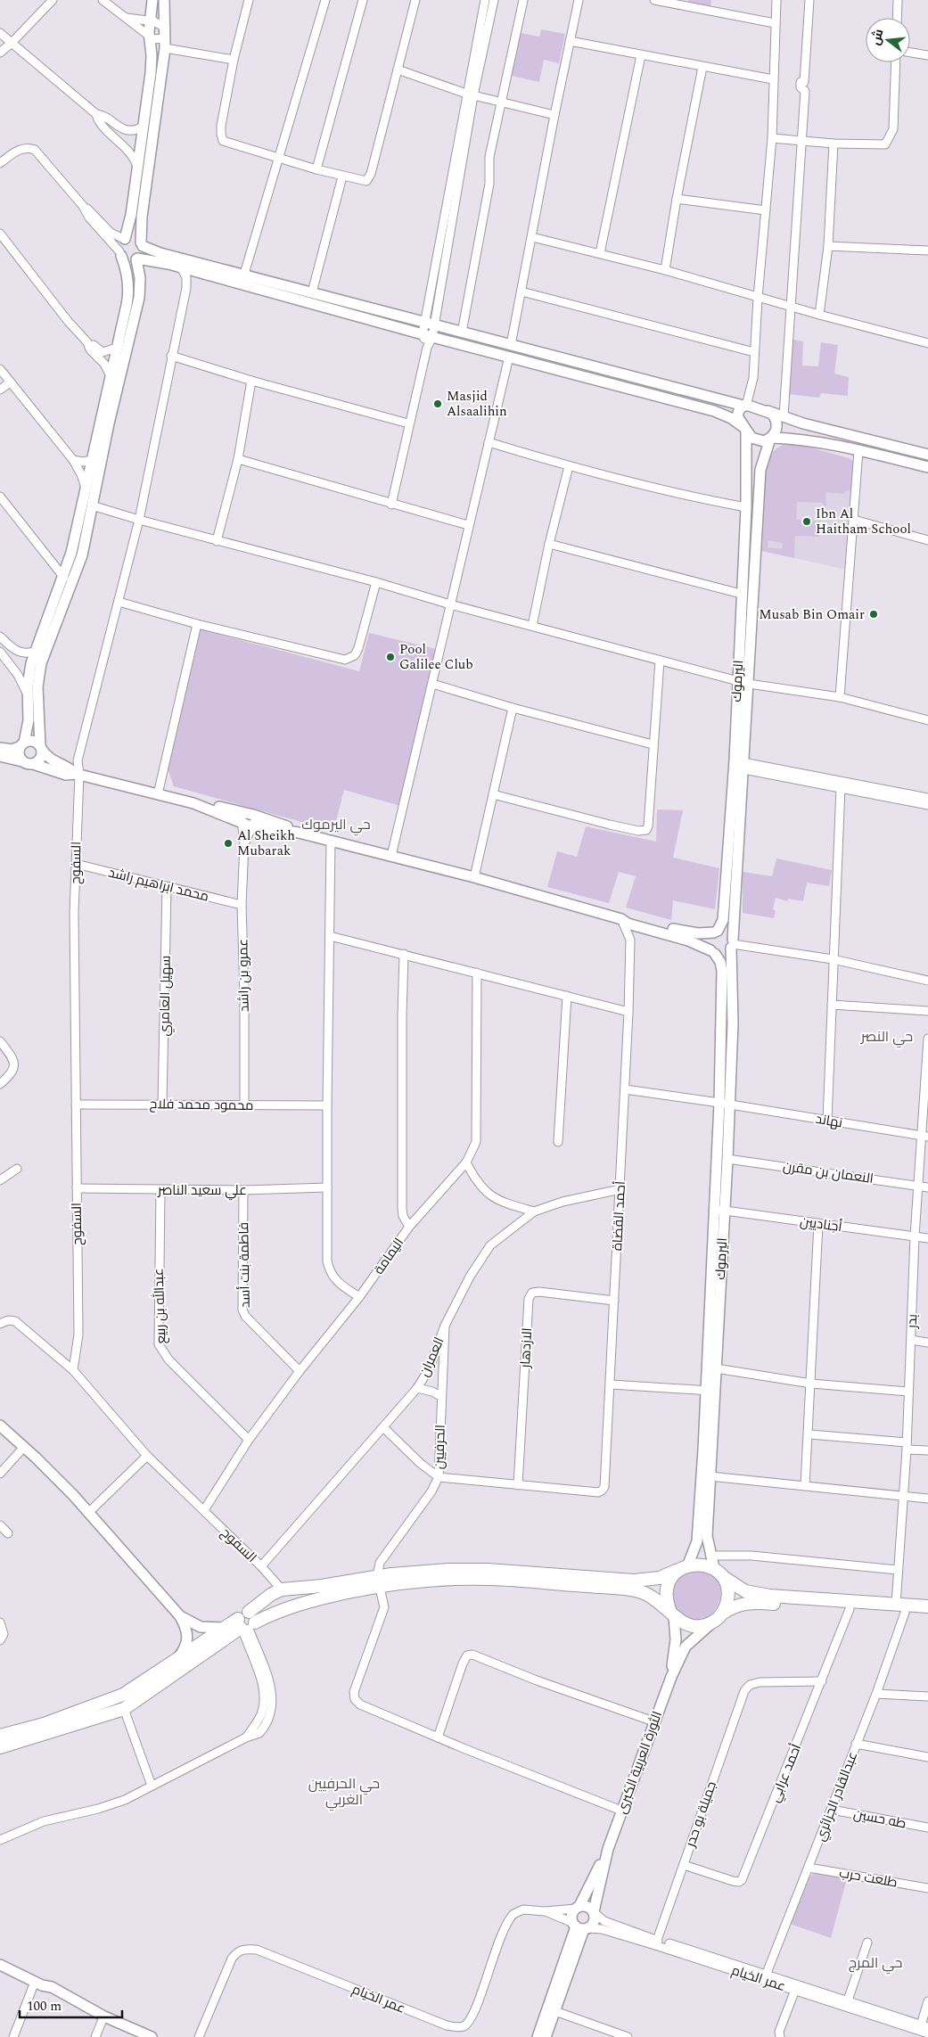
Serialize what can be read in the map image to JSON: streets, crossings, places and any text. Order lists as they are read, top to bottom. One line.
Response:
{"streets":{"street":["اليرموك","السفوح","محمد ابراهيم راشد","عمرو بن راشد","سهيل العامري","محمود محمد فلاح","نهاند","النعمان بن مقرن","علي سعيد الناصر","أحمد القضاة","أجناديين","اليمامة","فاطمة بنت أسد","عبدالله بن ربيع","بدر","الازدهار","العمران","الحرفيين","الثورة العربية الكبرى","أحمد عرابي","عبدالقادر الجزائري","جميلة بو حدر","طه حسين","طلعت حرب","عمر الخيام"]},"crossings":[["اليرموك","نهاند"],["اليرموك","النعمان بن مقرن"],["اليرموك","أجناديين"],["اليرموك","الثورة العربية الكبرى"],["السفوح","محمد ابراهيم راشد"],["السفوح","محمود محمد فلاح"],["السفوح","علي سعيد الناصر"],["السفوح","اليمامة"],["السفوح","العمران"],["محمد ابراهيم راشد","عمرو بن راشد"],["محمد ابراهيم راشد","سهيل العامري"],["عمرو بن راشد","محمود محمد فلاح"],["سهيل العامري","محمود محمد فلاح"],["نهاند","أحمد القضاة"],["نهاند","بدر"],["النعمان بن مقرن","بدر"],["علي سعيد الناصر","فاطمة بنت أسد"],["علي سعيد الناصر","عبدالله بن ربيع"],["أحمد القضاة","الازدهار"],["أحمد القضاة","العمران"],["أجناديين","بدر"],["اليمامة","فاطمة بنت أسد"],["اليمامة","عبدالله بن ربيع"],["بدر","عبدالقادر الجزائري"],["العمران","الحرفيين"],["الثورة العربية الكبرى","عمر الخيام"],["أحمد عرابي","جميلة بو حدر"],["عبدالقادر الجزائري","طه حسين"],["عبدالقادر الجزائري","طلعت حرب"],["عبدالقادر الجزائري","عمر الخيام"],["جميلة بو حدر","عمر الخيام"]],"districts":["حي اليرموك","حي النصر","حي الحرفيين الغربي","حي المرج"],"places":["Masjid Alsaalihin","Ibn Al Haitham School","Musab Bin Omair","Pool Galilee Club","Al Sheikh Mubarak"],"scale_bar":"100 m","north":"left"}
